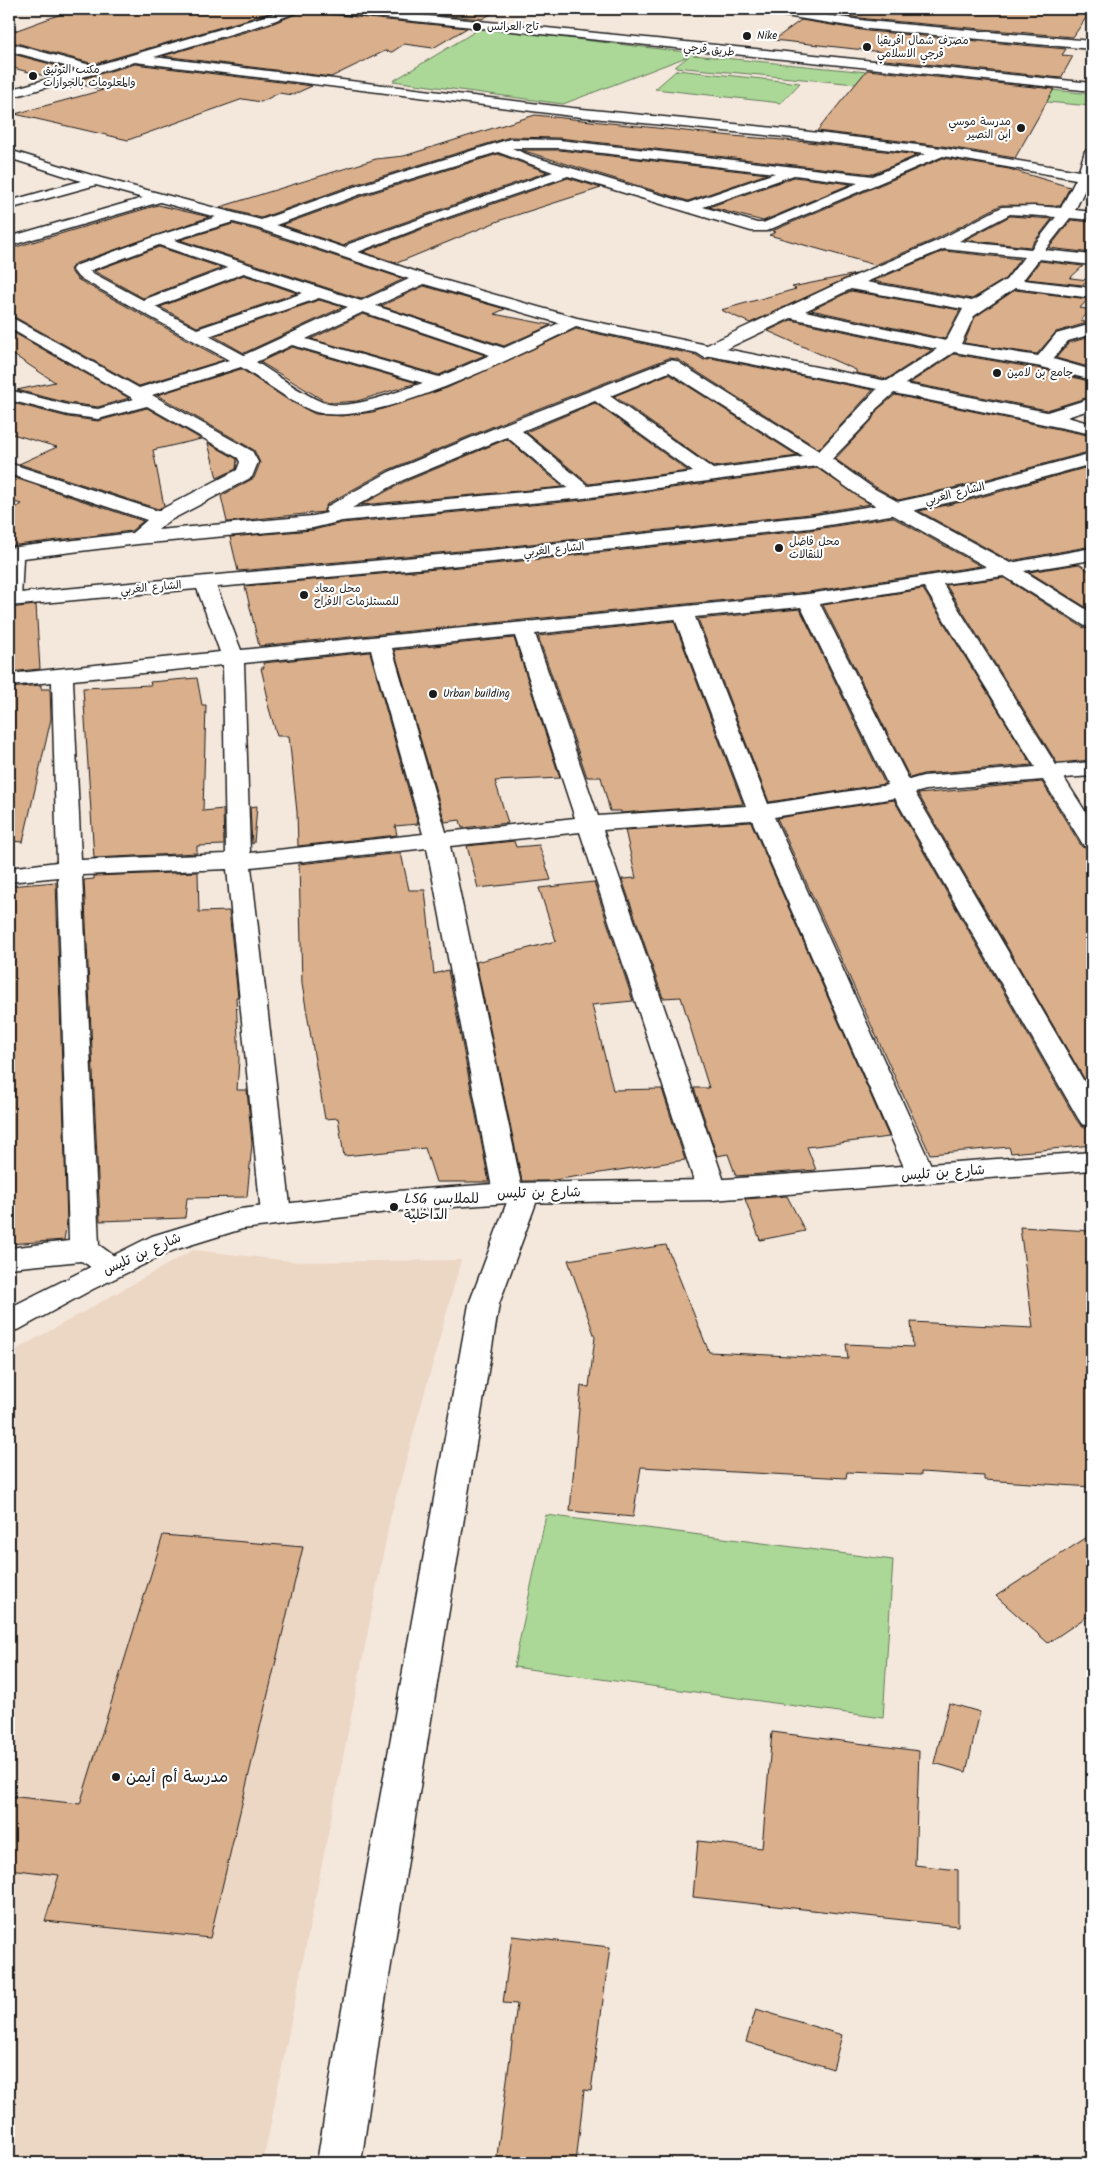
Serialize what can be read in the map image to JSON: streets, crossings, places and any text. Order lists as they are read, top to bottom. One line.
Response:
{"streets":{"main road":["طريق قرجي","الشارع الغربي","شارع بن تليس"]},"places":["تاج العرائس","Nike","مصرف شمال افريقيا قرجي الاسلامي","مكتب التوثيق والمعلومات بالجوازات","مدرسة موسي ابن النصير","جامع بن لامين","محل فاضل للنقالات","محل معاد للمستلزمات الافراح","Urban building","LSG للملابس الداخلية","مدرسة أم أيمن"]}
